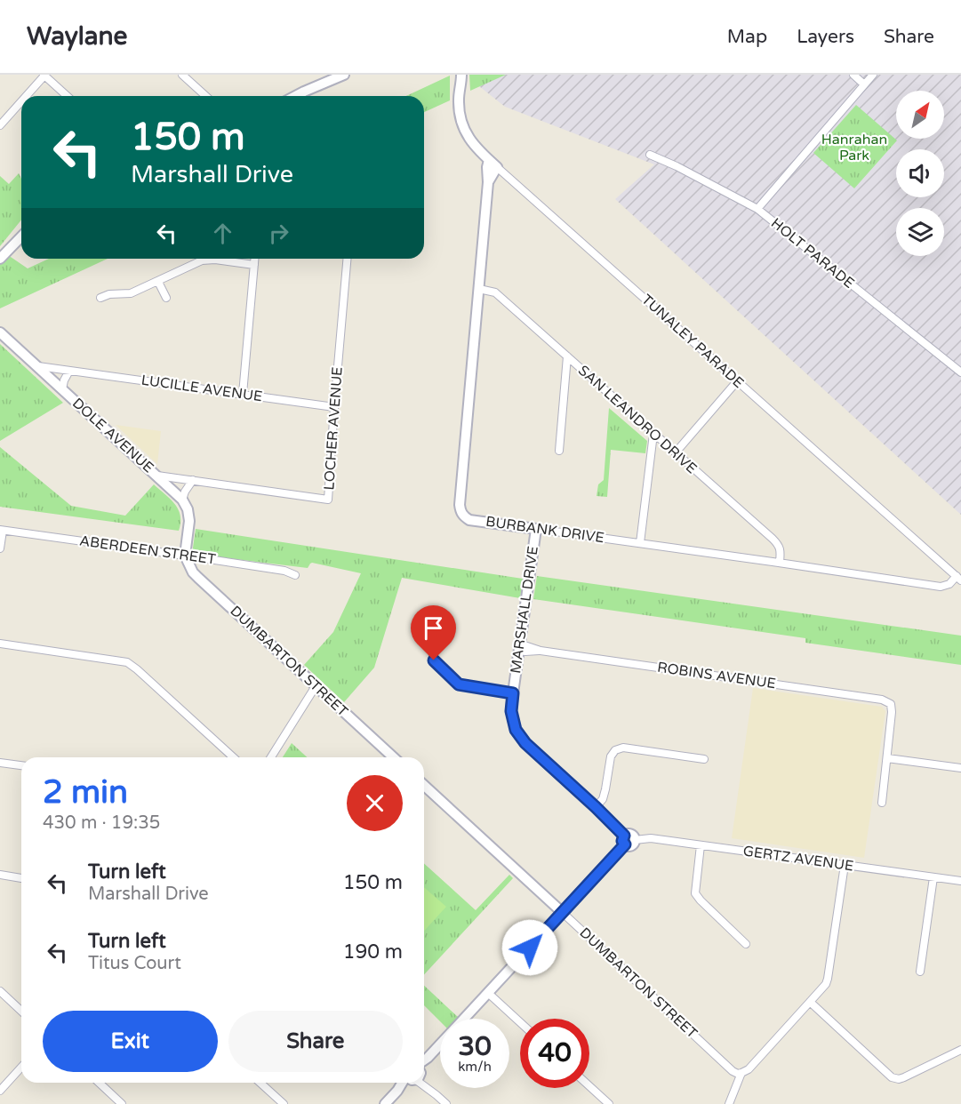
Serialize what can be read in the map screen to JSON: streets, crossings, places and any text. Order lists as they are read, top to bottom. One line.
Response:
{"streets":{"street":["HOLT PARADE","TUNALEY PARADE","LUCILLE AVENUE","SAN LEANDRO DRIVE","LOCHER AVENUE","DOLE AVENUE","BURBANK DRIVE","ABERDEEN STREET","MARSHALL DRIVE","DUMBARTON STREET","ROBINS AVENUE","GERTZ AVENUE"]},"crossings":[["TUNALEY PARADE","BURBANK DRIVE"],["LUCILLE AVENUE","LOCHER AVENUE"],["LUCILLE AVENUE","DOLE AVENUE"],["SAN LEANDRO DRIVE","BURBANK DRIVE"],["LOCHER AVENUE","DOLE AVENUE"],["BURBANK DRIVE","MARSHALL DRIVE"],["ABERDEEN STREET","DUMBARTON STREET"],["MARSHALL DRIVE","ROBINS AVENUE"]],"parks":["Hanrahan Park"],"north":"top right","page":{"header":"Waylane","nav":["Map","Layers","Share"],"turn":["150 m","Marshall Drive"],"heading":["2 min","430 m · 19:35"],"list":[{"name":"Turn left","note":"Marshall Drive","value":"150 m"},{"name":"Turn left","note":"Titus Court","value":"190 m"}],"buttons":["Exit","Share"],"speed":"30 km/h","limit":"40"}}
